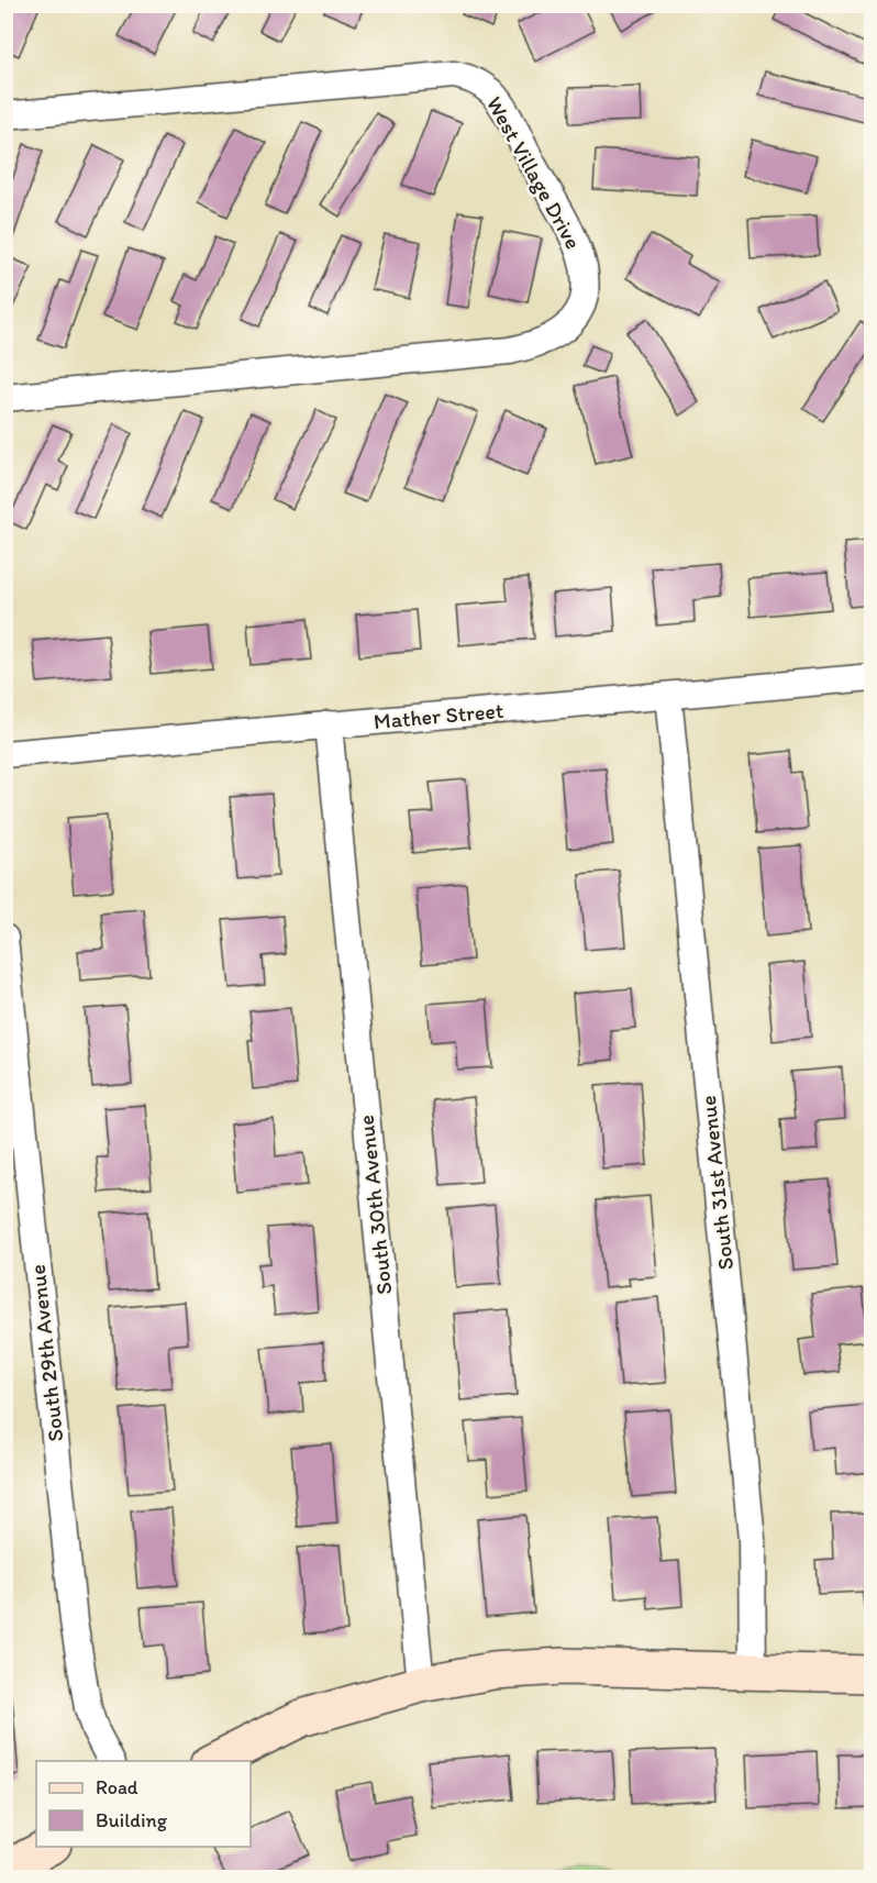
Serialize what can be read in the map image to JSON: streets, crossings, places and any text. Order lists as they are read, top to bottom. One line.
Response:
{"streets":{"street":["West Village Drive","Mather Street","South 31st Avenue","South 30th Avenue","South 29th Avenue"]},"crossings":[["Mather Street","South 31st Avenue"],["Mather Street","South 30th Avenue"]],"legend":["Road","Building"]}
